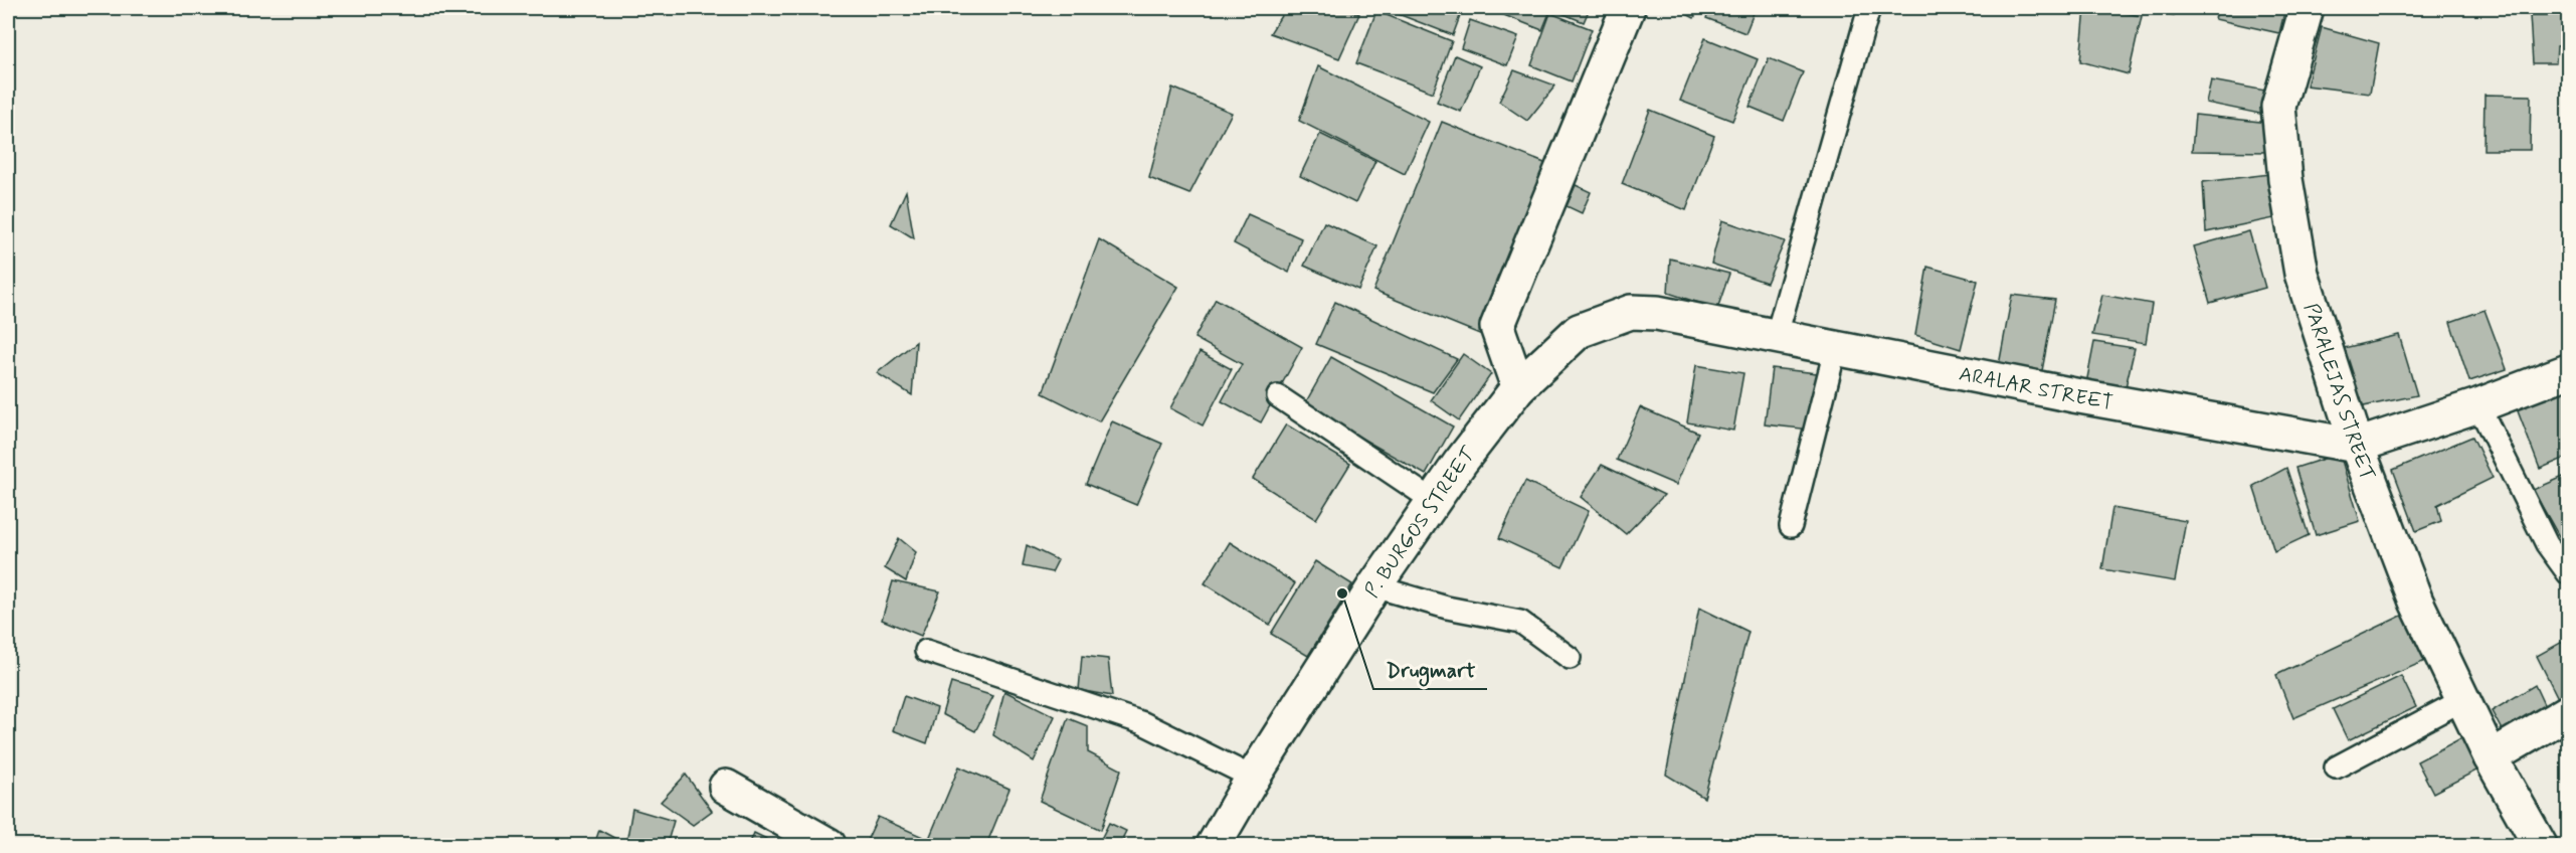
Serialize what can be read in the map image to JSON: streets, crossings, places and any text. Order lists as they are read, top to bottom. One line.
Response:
{"streets":{"street":["ARALAR STREET","PARALEJAS STREET","P. BURGOS STREET"]},"crossings":[["ARALAR STREET","PARALEJAS STREET"],["ARALAR STREET","P. BURGOS STREET"]],"places":["Drugmart"]}
